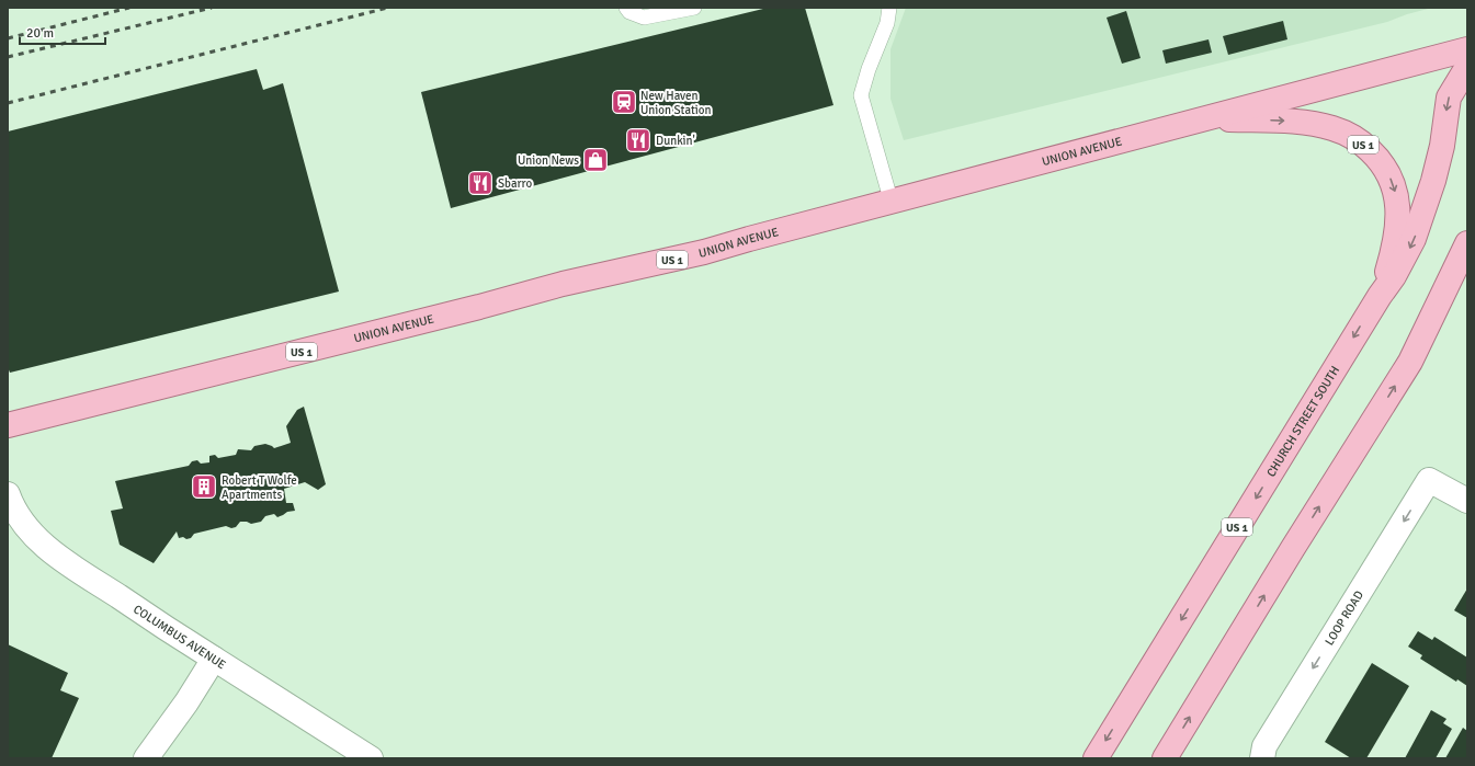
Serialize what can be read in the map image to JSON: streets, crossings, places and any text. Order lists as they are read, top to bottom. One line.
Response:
{"streets":{"main road":["US 1","UNION AVENUE","CHURCH STREET SOUTH"],"street":["LOOP ROAD","COLUMBUS AVENUE"]},"crossings":[["US 1","UNION AVENUE"],["US 1","CHURCH STREET SOUTH"]],"one_way":["LOOP ROAD"],"places":{"station":["New Haven Union Station"],"restaurant":["Dunkin'","Sbarro"],"shop":["Union News"],"building":["Robert T Wolfe Apartments"]},"scale_bar":"20 m"}
